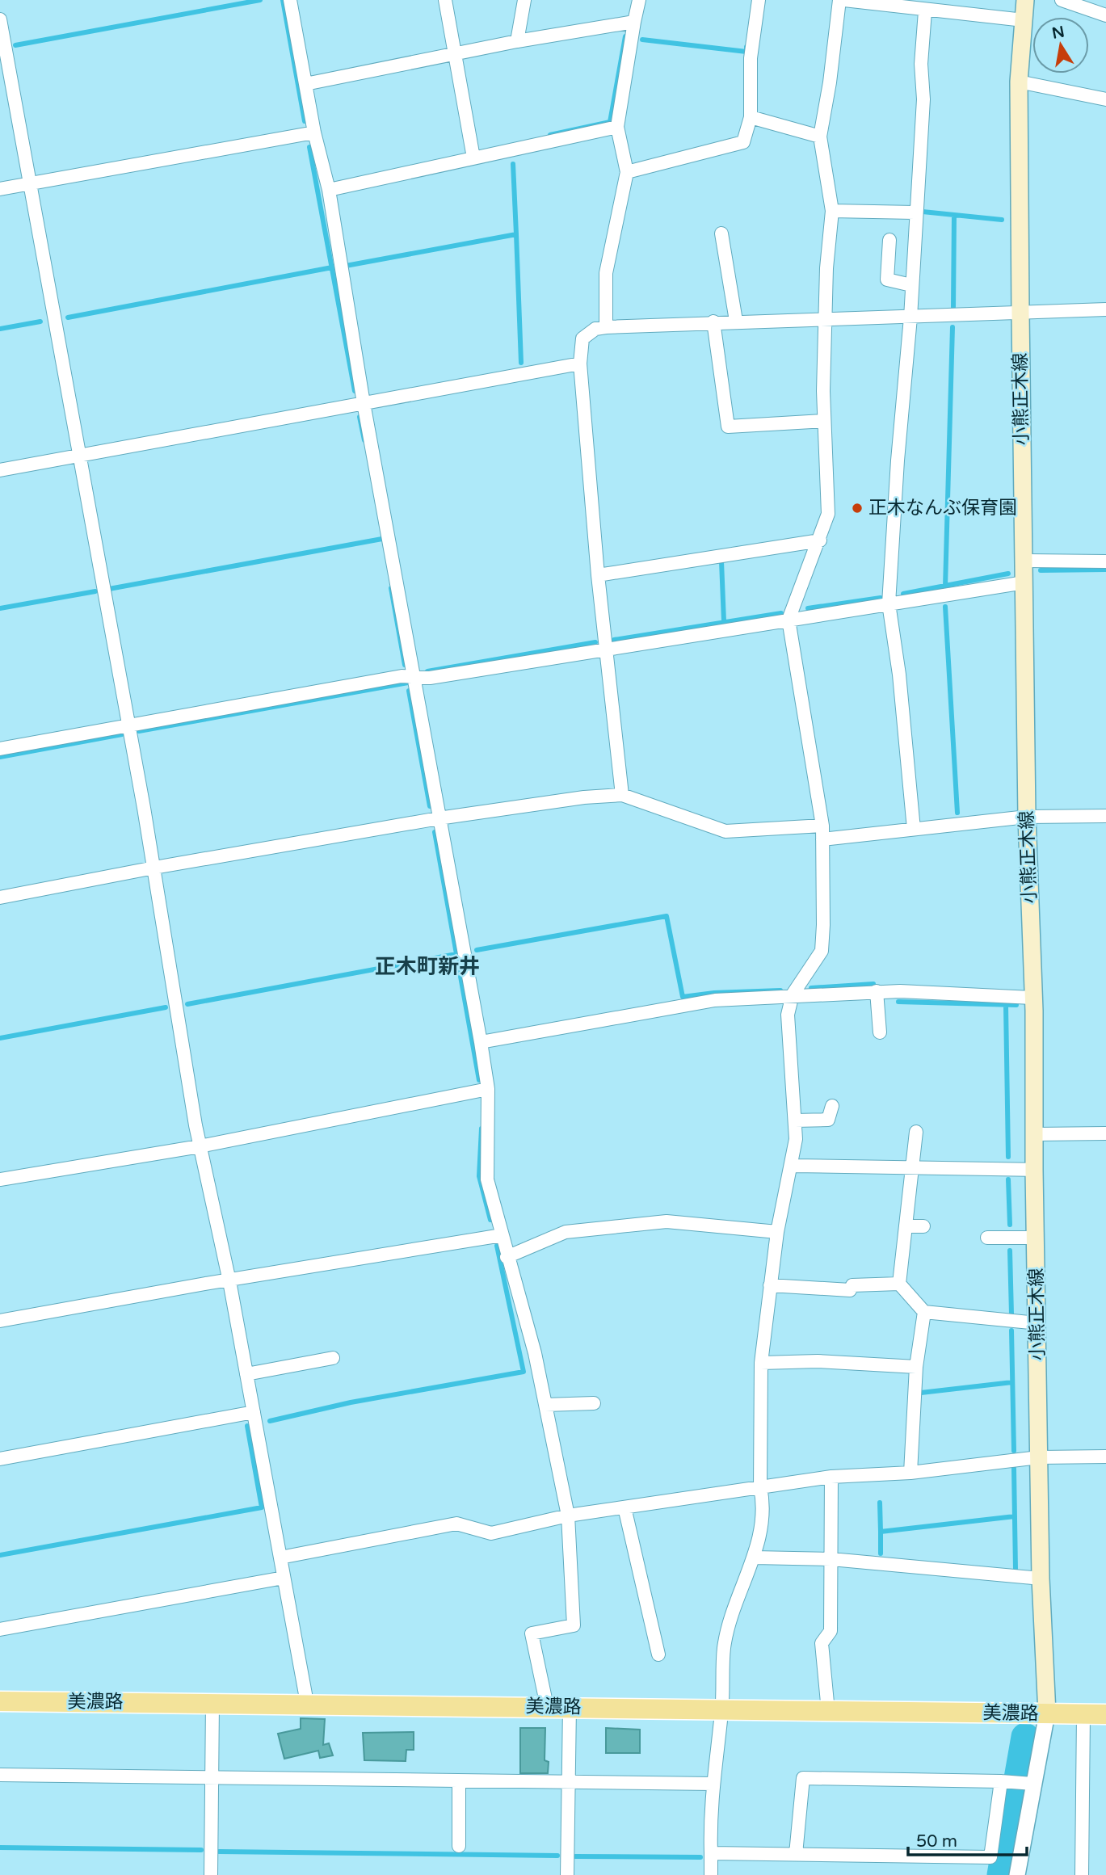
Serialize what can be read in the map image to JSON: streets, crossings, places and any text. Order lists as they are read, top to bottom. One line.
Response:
{"streets":{"main road":["小熊正木線","美濃路"]},"crossings":[["小熊正木線","美濃路"]],"districts":["正木町新井"],"places":["正木なんぶ保育園"],"scale_bar":"50 m","north":"top"}
